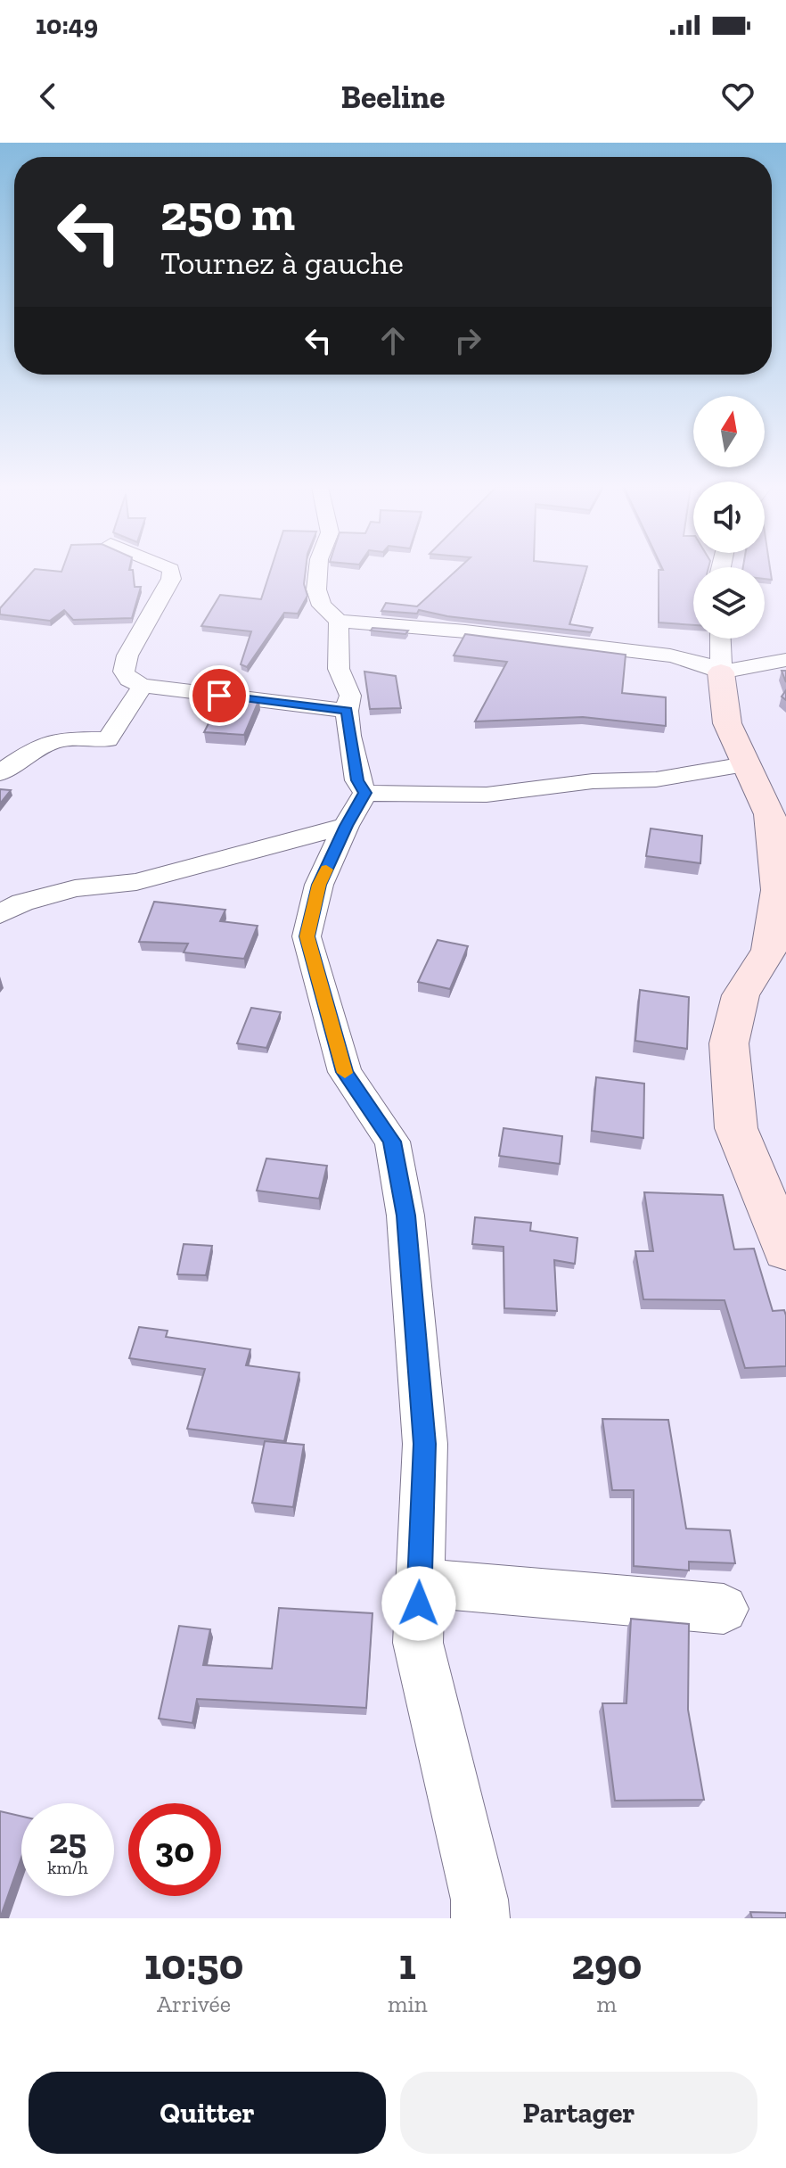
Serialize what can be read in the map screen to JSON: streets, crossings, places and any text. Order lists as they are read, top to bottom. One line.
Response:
{"north":"top","page":{"status":"10:49","header":"Beeline","turn":["250 m","Tournez à gauche"],"speed":"25 km/h","limit":"30","eta":["10:50","Arrivée","1","min","290","m"],"buttons":["Quitter","Partager"]}}
